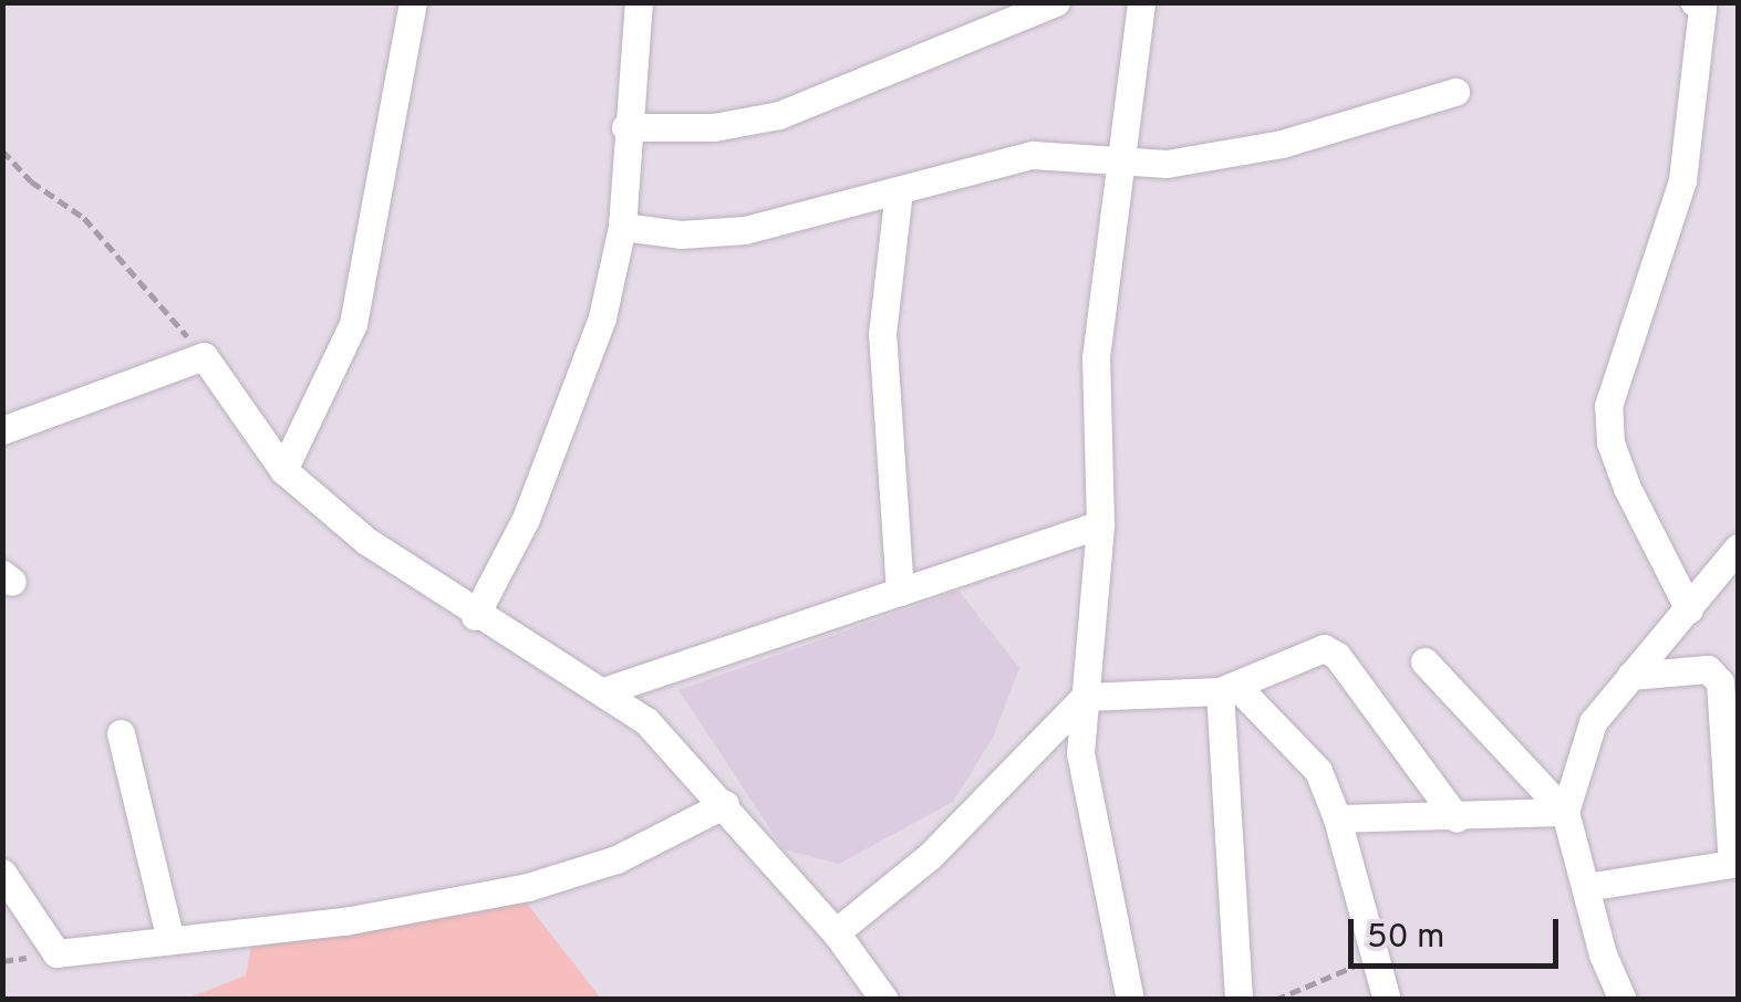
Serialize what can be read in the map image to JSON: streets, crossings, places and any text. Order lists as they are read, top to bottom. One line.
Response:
{"scale_bar":"50 m"}
